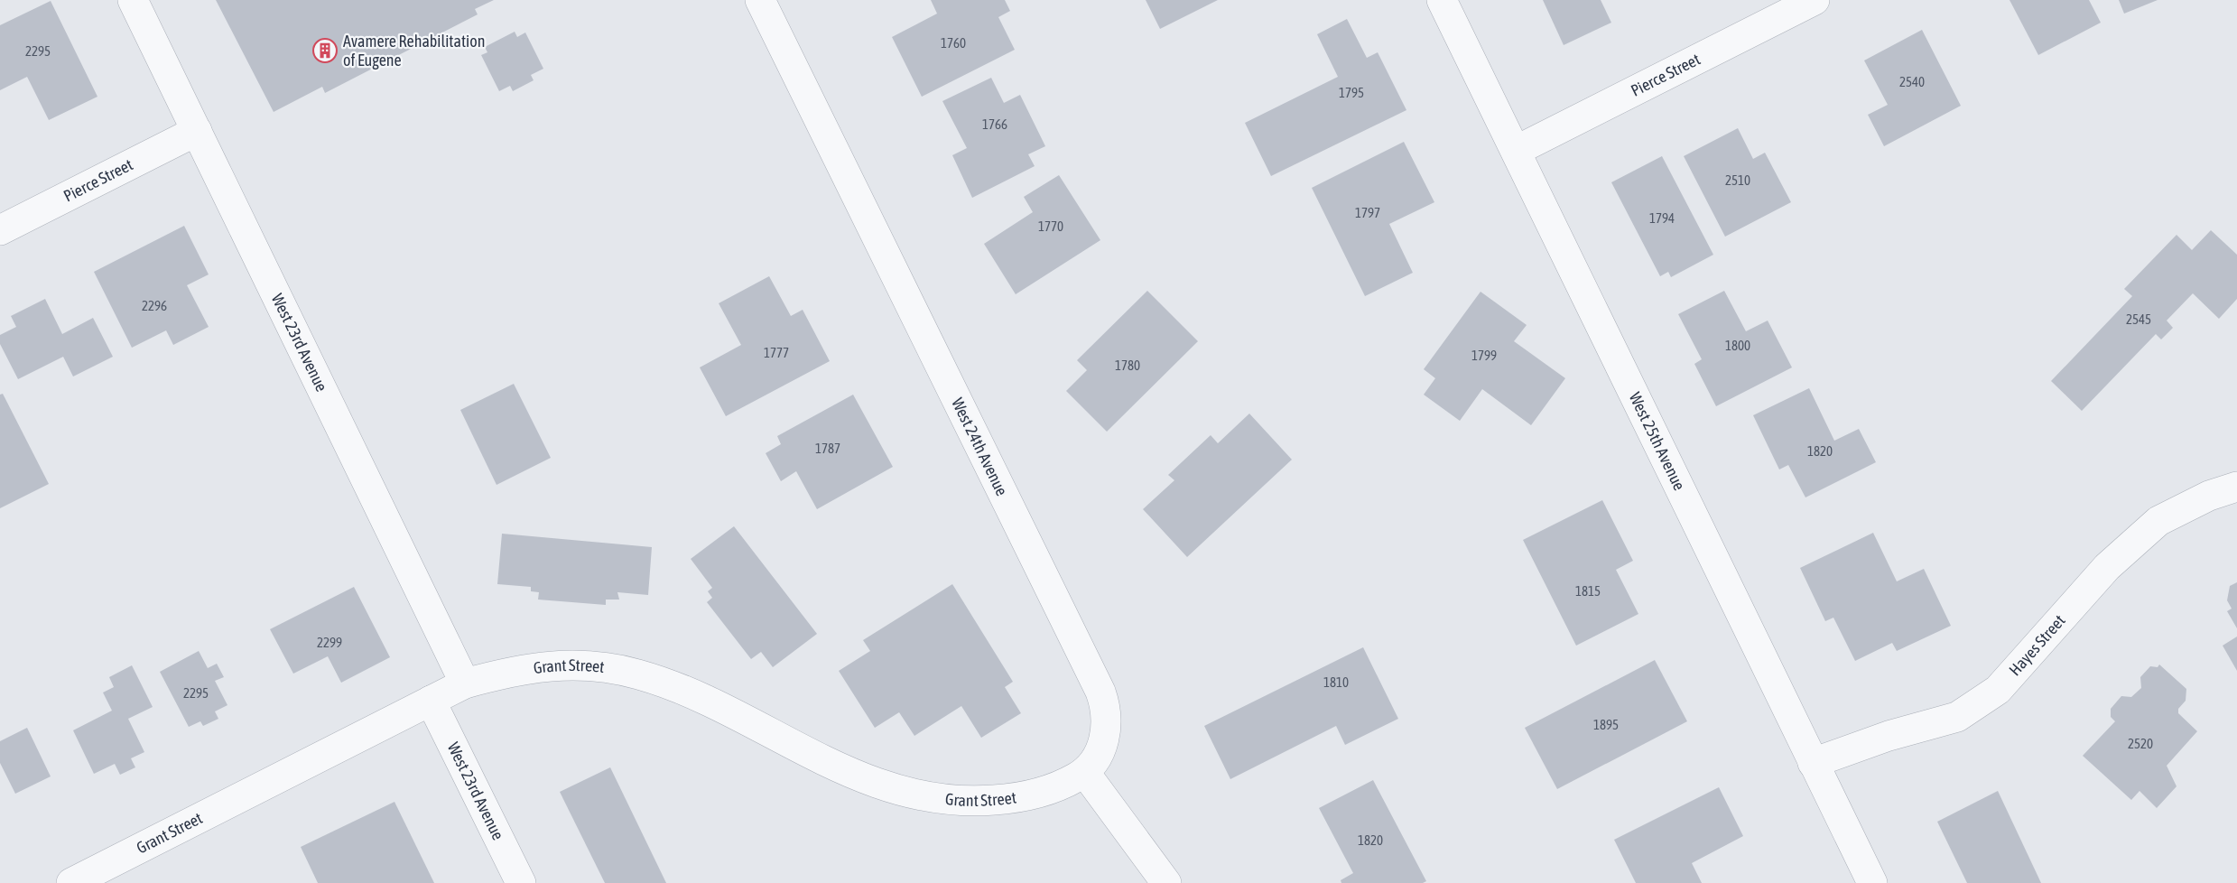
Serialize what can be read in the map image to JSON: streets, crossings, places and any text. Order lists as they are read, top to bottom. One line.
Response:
{"streets":{"street":["Pierce Street","West 23rd Avenue","West 25th Avenue","West 24th Avenue","Hayes Street","Grant Street"]},"crossings":[["Pierce Street","West 23rd Avenue"],["Pierce Street","West 25th Avenue"],["West 23rd Avenue","Grant Street"],["West 25th Avenue","Hayes Street"],["West 24th Avenue","Grant Street"]],"places":{"building":["Avamere Rehabilitation of Eugene"]},"house_numbers":["1760","2295","2540","1795","1766","2510","1797","1794","1770","2296","2545","1800","1777","1799","1780","1787","1820","1815","2299","1810","2295","1895","2520","1820"]}
